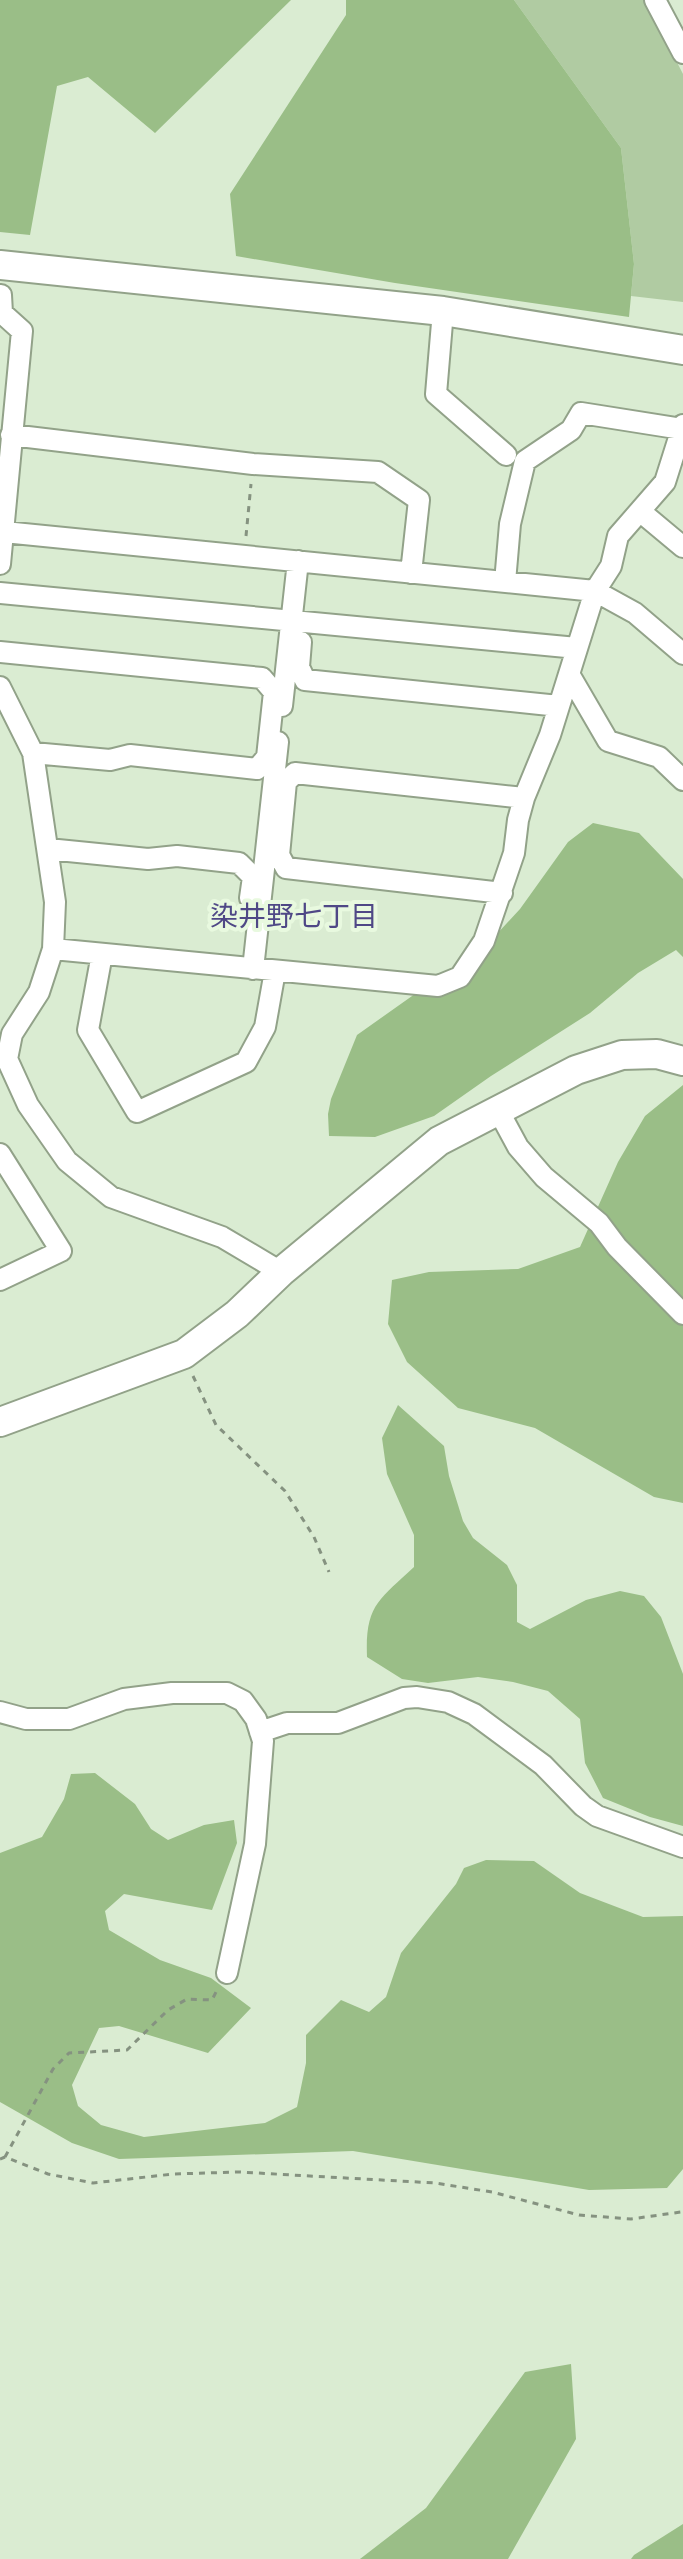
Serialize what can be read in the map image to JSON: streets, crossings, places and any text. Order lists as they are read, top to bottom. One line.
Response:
{"districts":["染井野七丁目"]}
